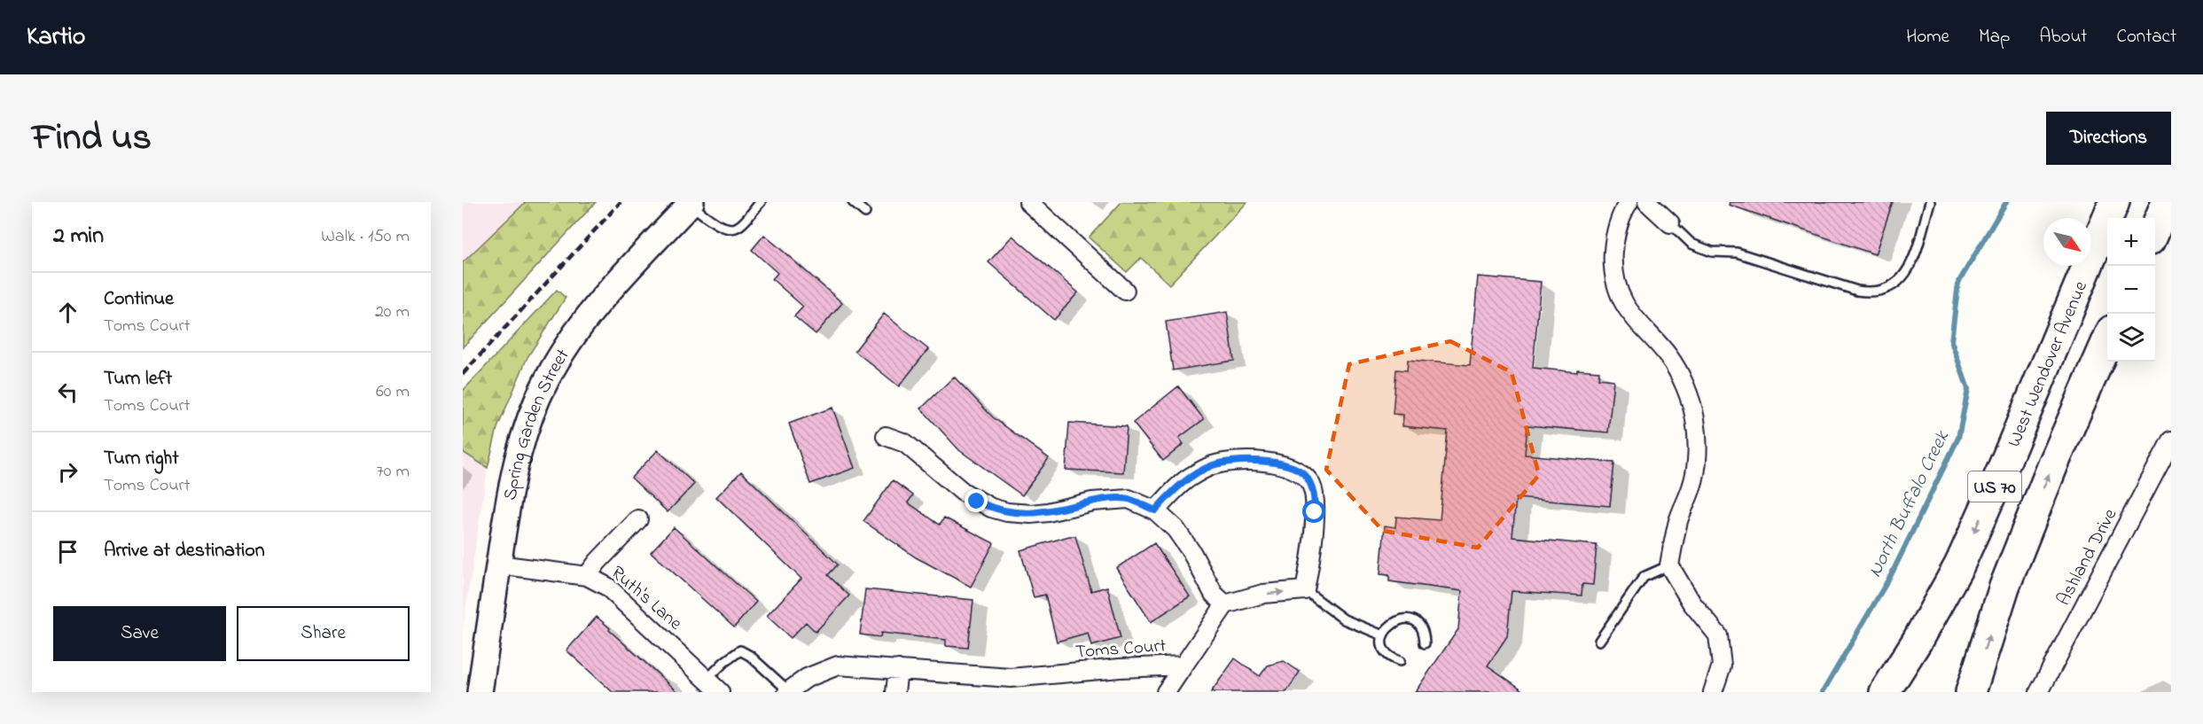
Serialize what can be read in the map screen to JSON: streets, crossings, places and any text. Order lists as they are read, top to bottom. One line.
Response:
{"streets":{"highway":["West Wendover Avenue","US 70"],"main road":["Spring Garden Street"],"street":["Ashland Drive","Ruth's Lane","Toms Court"]},"crossings":[["Spring Garden Street","Ruth's Lane"]],"water":["North Buffalo Creek"],"north":"bottom right","page":{"header":"Kartio","nav":["Home","Map","About","Contact"],"title":"Find us","buttons":["Directions",["Save","Share"]],"heading":["2 min","Walk · 150 m"],"map_buttons":["+","−"],"list":[["Continue","Toms Court","20 m"],["Turn left","Toms Court","60 m"],["Turn right","Toms Court","70 m"],"Arrive at destination"]}}
